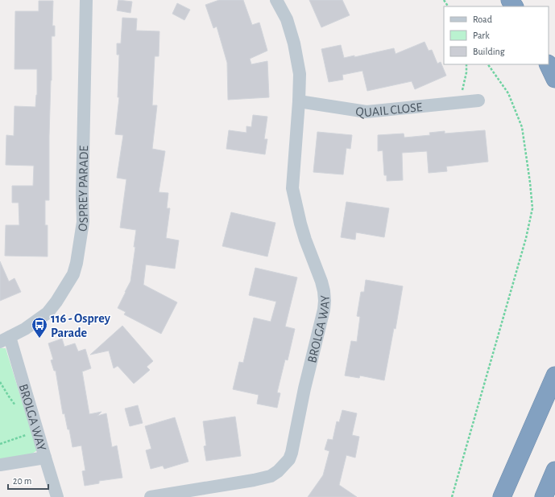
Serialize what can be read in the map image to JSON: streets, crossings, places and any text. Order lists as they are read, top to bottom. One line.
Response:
{"streets":{"street":["QUAIL CLOSE","OSPREY PARADE","BROLGA WAY"]},"crossings":[["QUAIL CLOSE","BROLGA WAY"],["OSPREY PARADE","BROLGA WAY"]],"places":{"bus stop":["116 - Osprey Parade"]},"legend":["Road","Park","Building"],"scale_bar":"20 m"}
